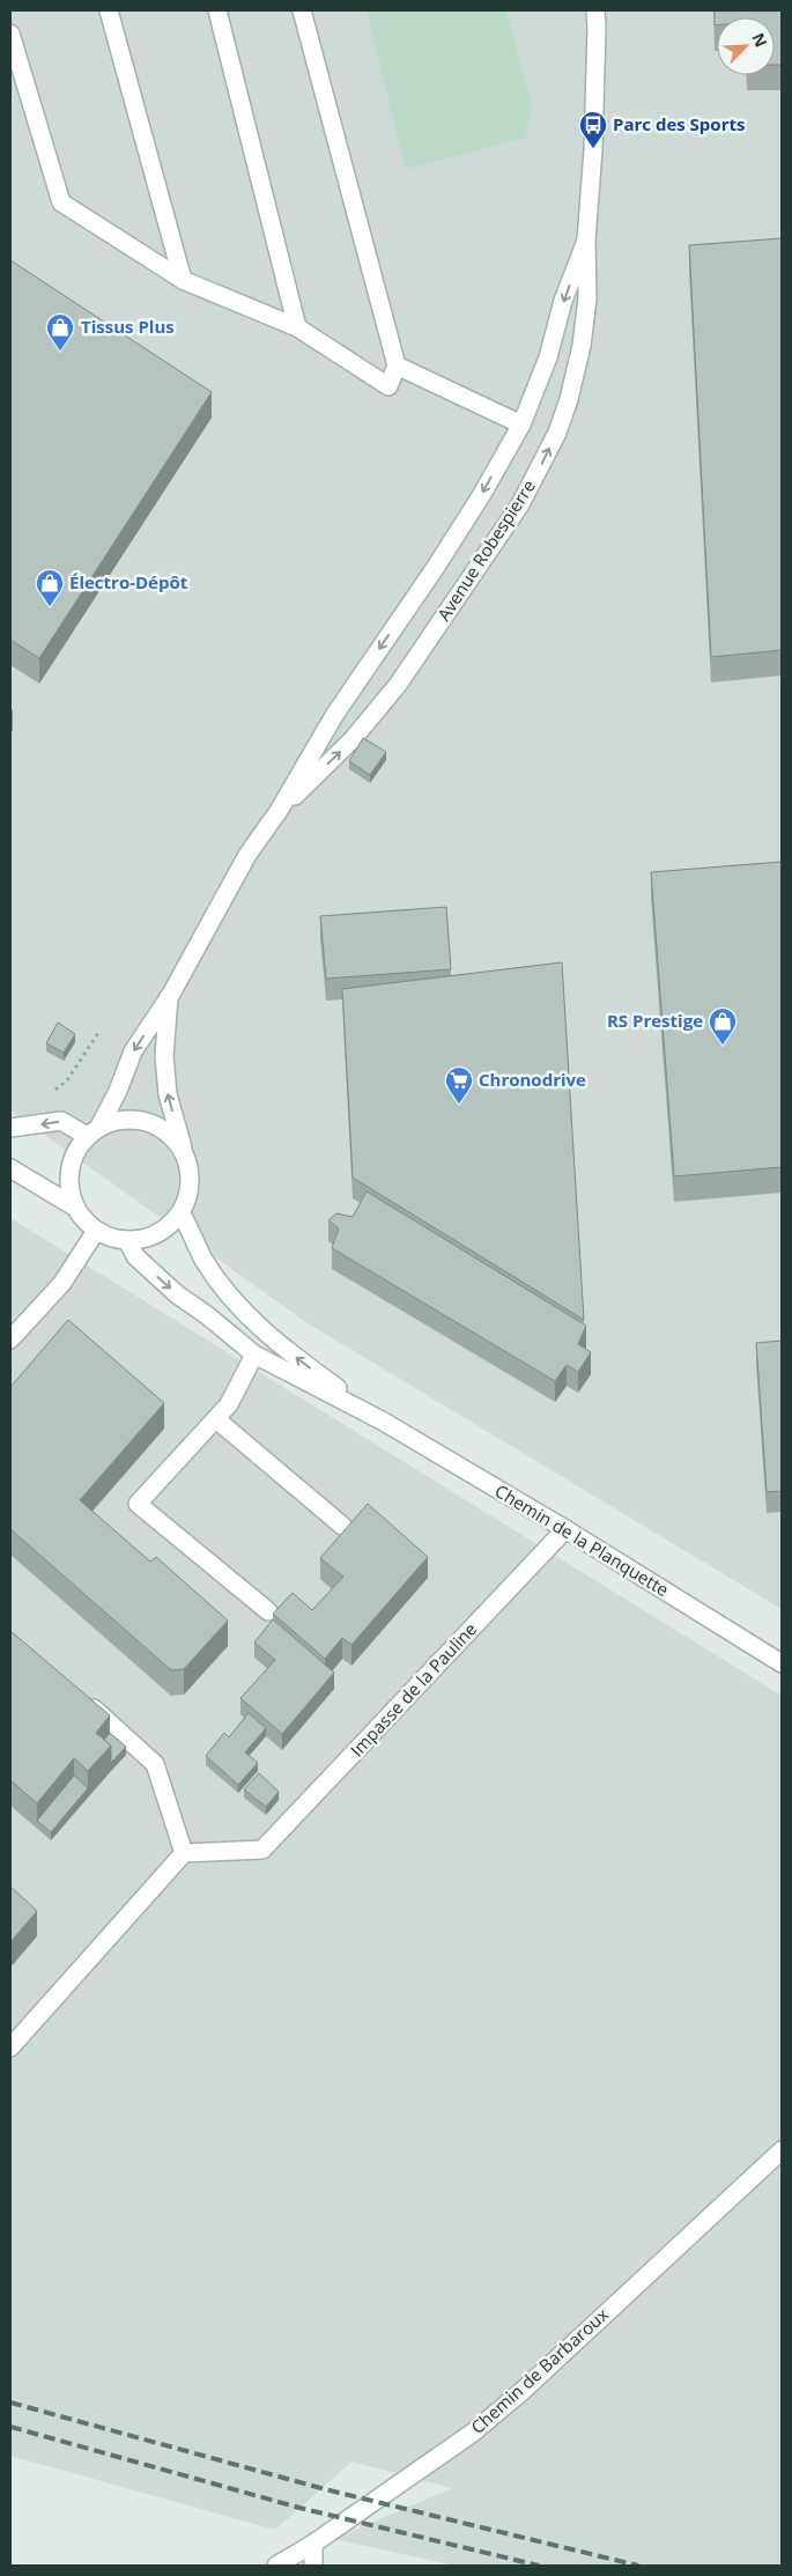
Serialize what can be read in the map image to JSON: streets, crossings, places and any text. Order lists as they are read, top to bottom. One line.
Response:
{"streets":{"street":["Avenue Robespierre","Chemin de la Planquette","Impasse de la Pauline","Chemin de Barbaroux"]},"crossings":[["Avenue Robespierre","Chemin de la Planquette"],["Chemin de la Planquette","Impasse de la Pauline"]],"places":{"bus stop":["Parc des Sports"],"shop":["Tissus Plus","Électro-Dépôt","RS Prestige"],"supermarket":["Chronodrive"]},"north":"top right"}
